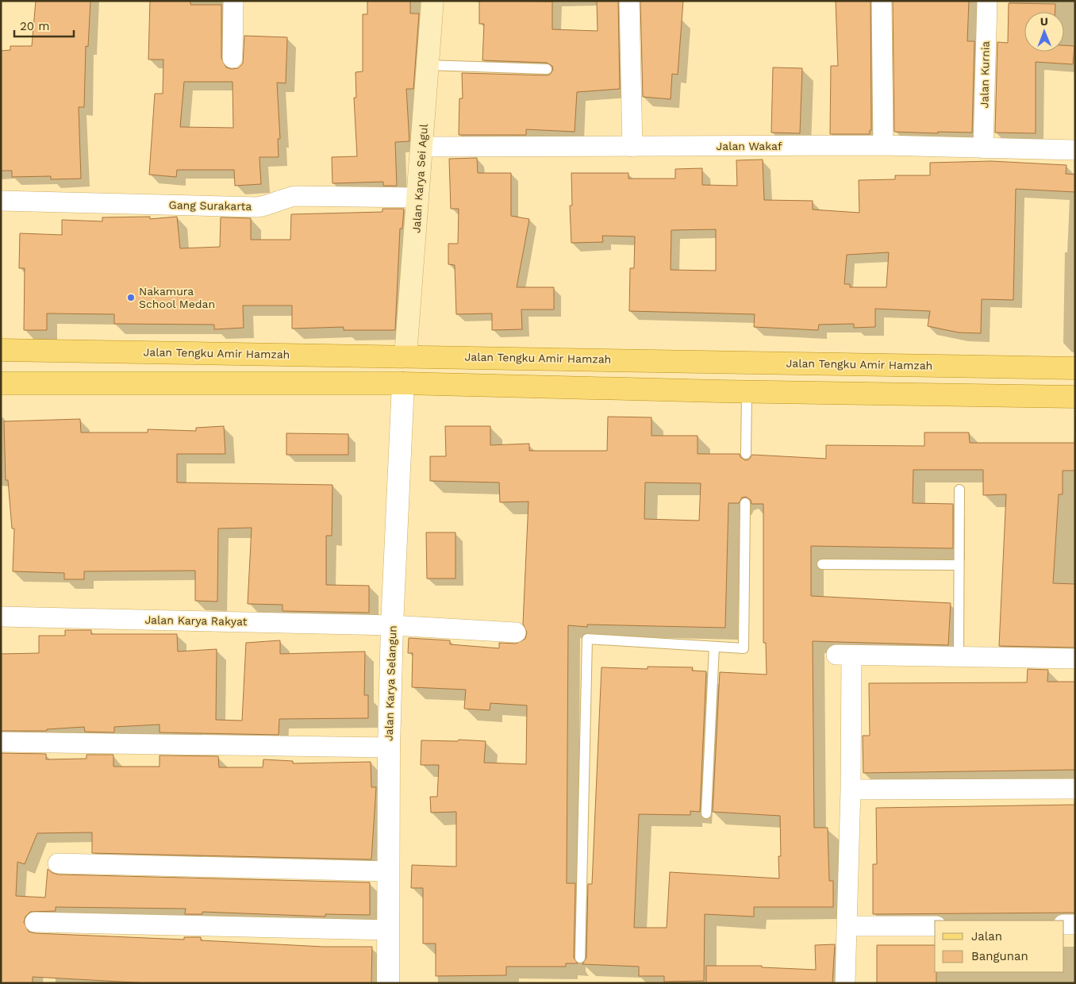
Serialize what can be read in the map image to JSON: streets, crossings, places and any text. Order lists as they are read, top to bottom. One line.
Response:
{"streets":{"main road":["Jalan Karya Sei Agul","Jalan Tengku Amir Hamzah"],"street":["Jalan Kurnia","Jalan Wakaf","Gang Surakarta","Jalan Karya Rakyat","Jalan Karya Selangun"]},"crossings":[["Jalan Kurnia","Jalan Wakaf"],["Jalan Wakaf","Jalan Karya Sei Agul"],["Jalan Karya Sei Agul","Gang Surakarta"],["Jalan Karya Sei Agul","Jalan Tengku Amir Hamzah"],["Jalan Karya Rakyat","Jalan Karya Selangun"]],"places":["Nakamura School Medan"],"legend":["Jalan","Bangunan"],"scale_bar":"20 m","north":"top"}
